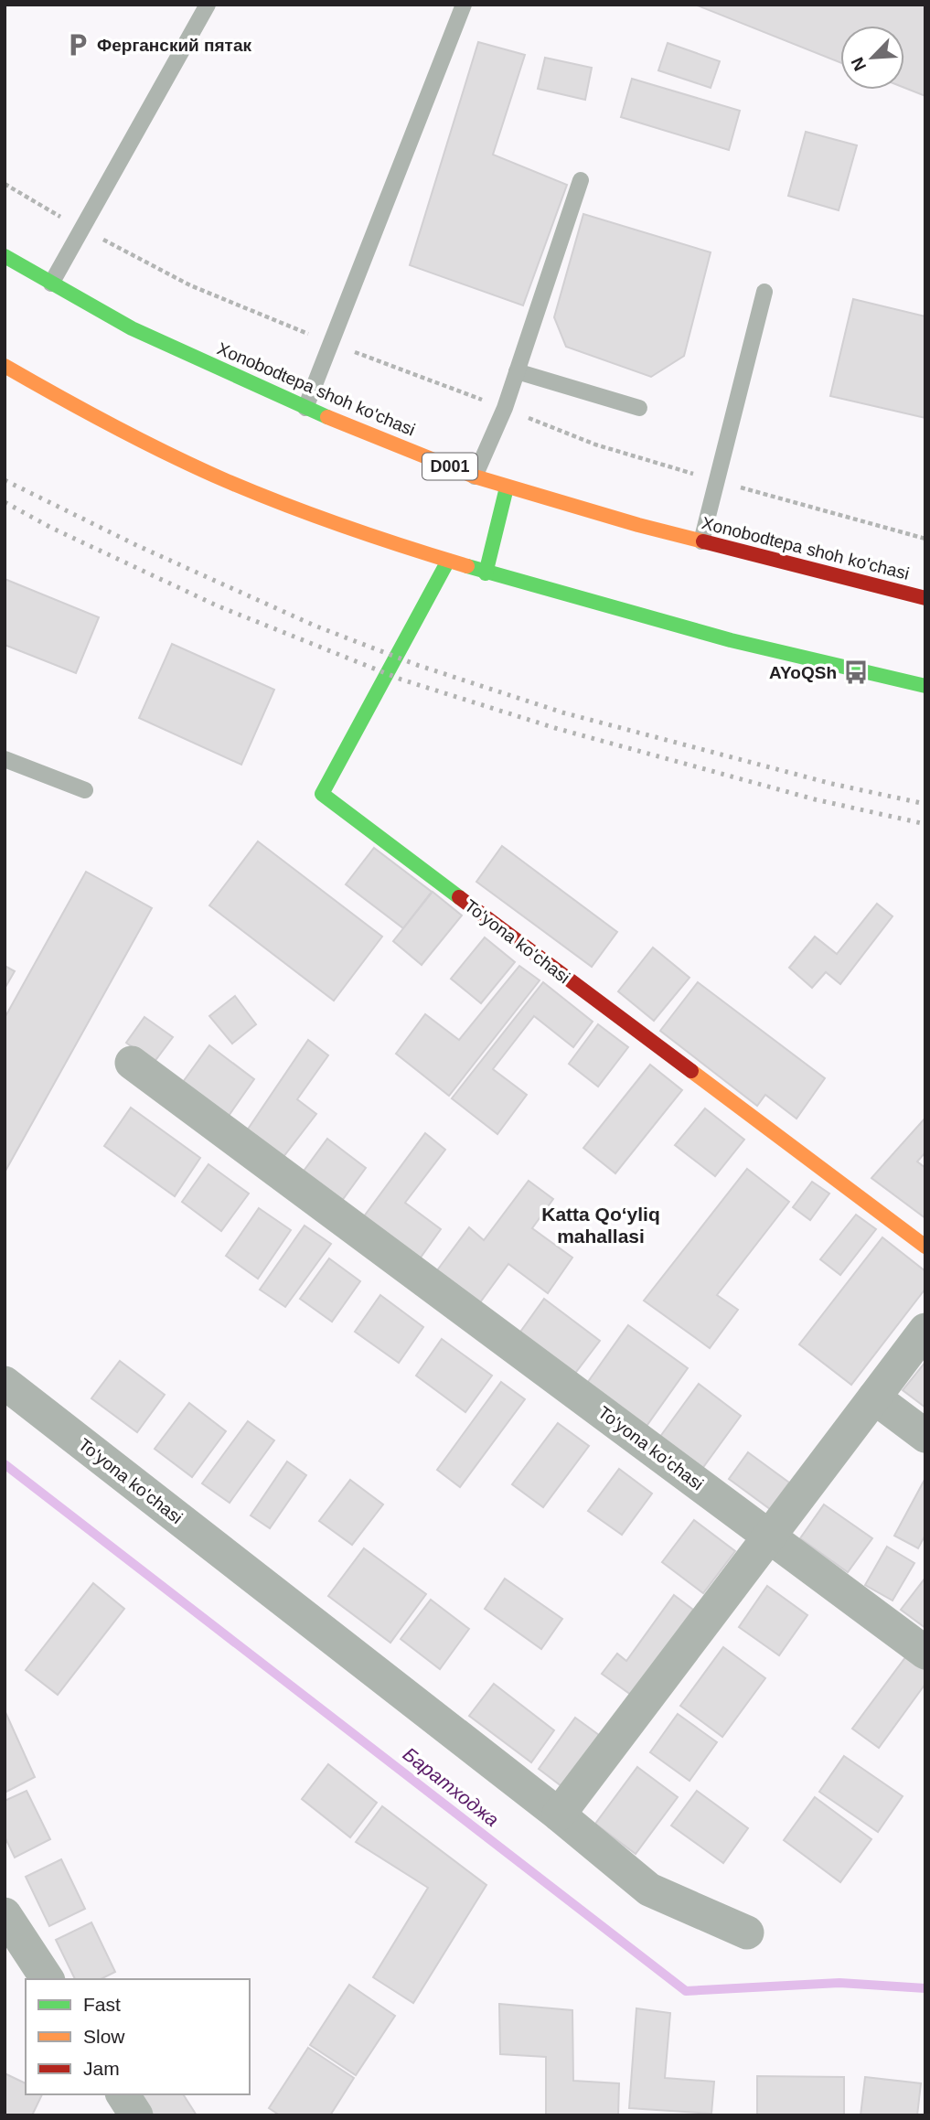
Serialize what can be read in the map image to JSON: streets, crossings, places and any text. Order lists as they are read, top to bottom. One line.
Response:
{"streets":{"main road":["Xonobodtepa shoh ko'chasi","D001","To'yona ko'chasi"]},"districts":["Katta Qoʻyliq mahallasi"],"water":["Баратходжа"],"places":{"parking":["Ферганский пятак"],"bus stop":["AYoQSh"]},"legend":["Fast","Slow","Jam"],"north":"bottom left"}
